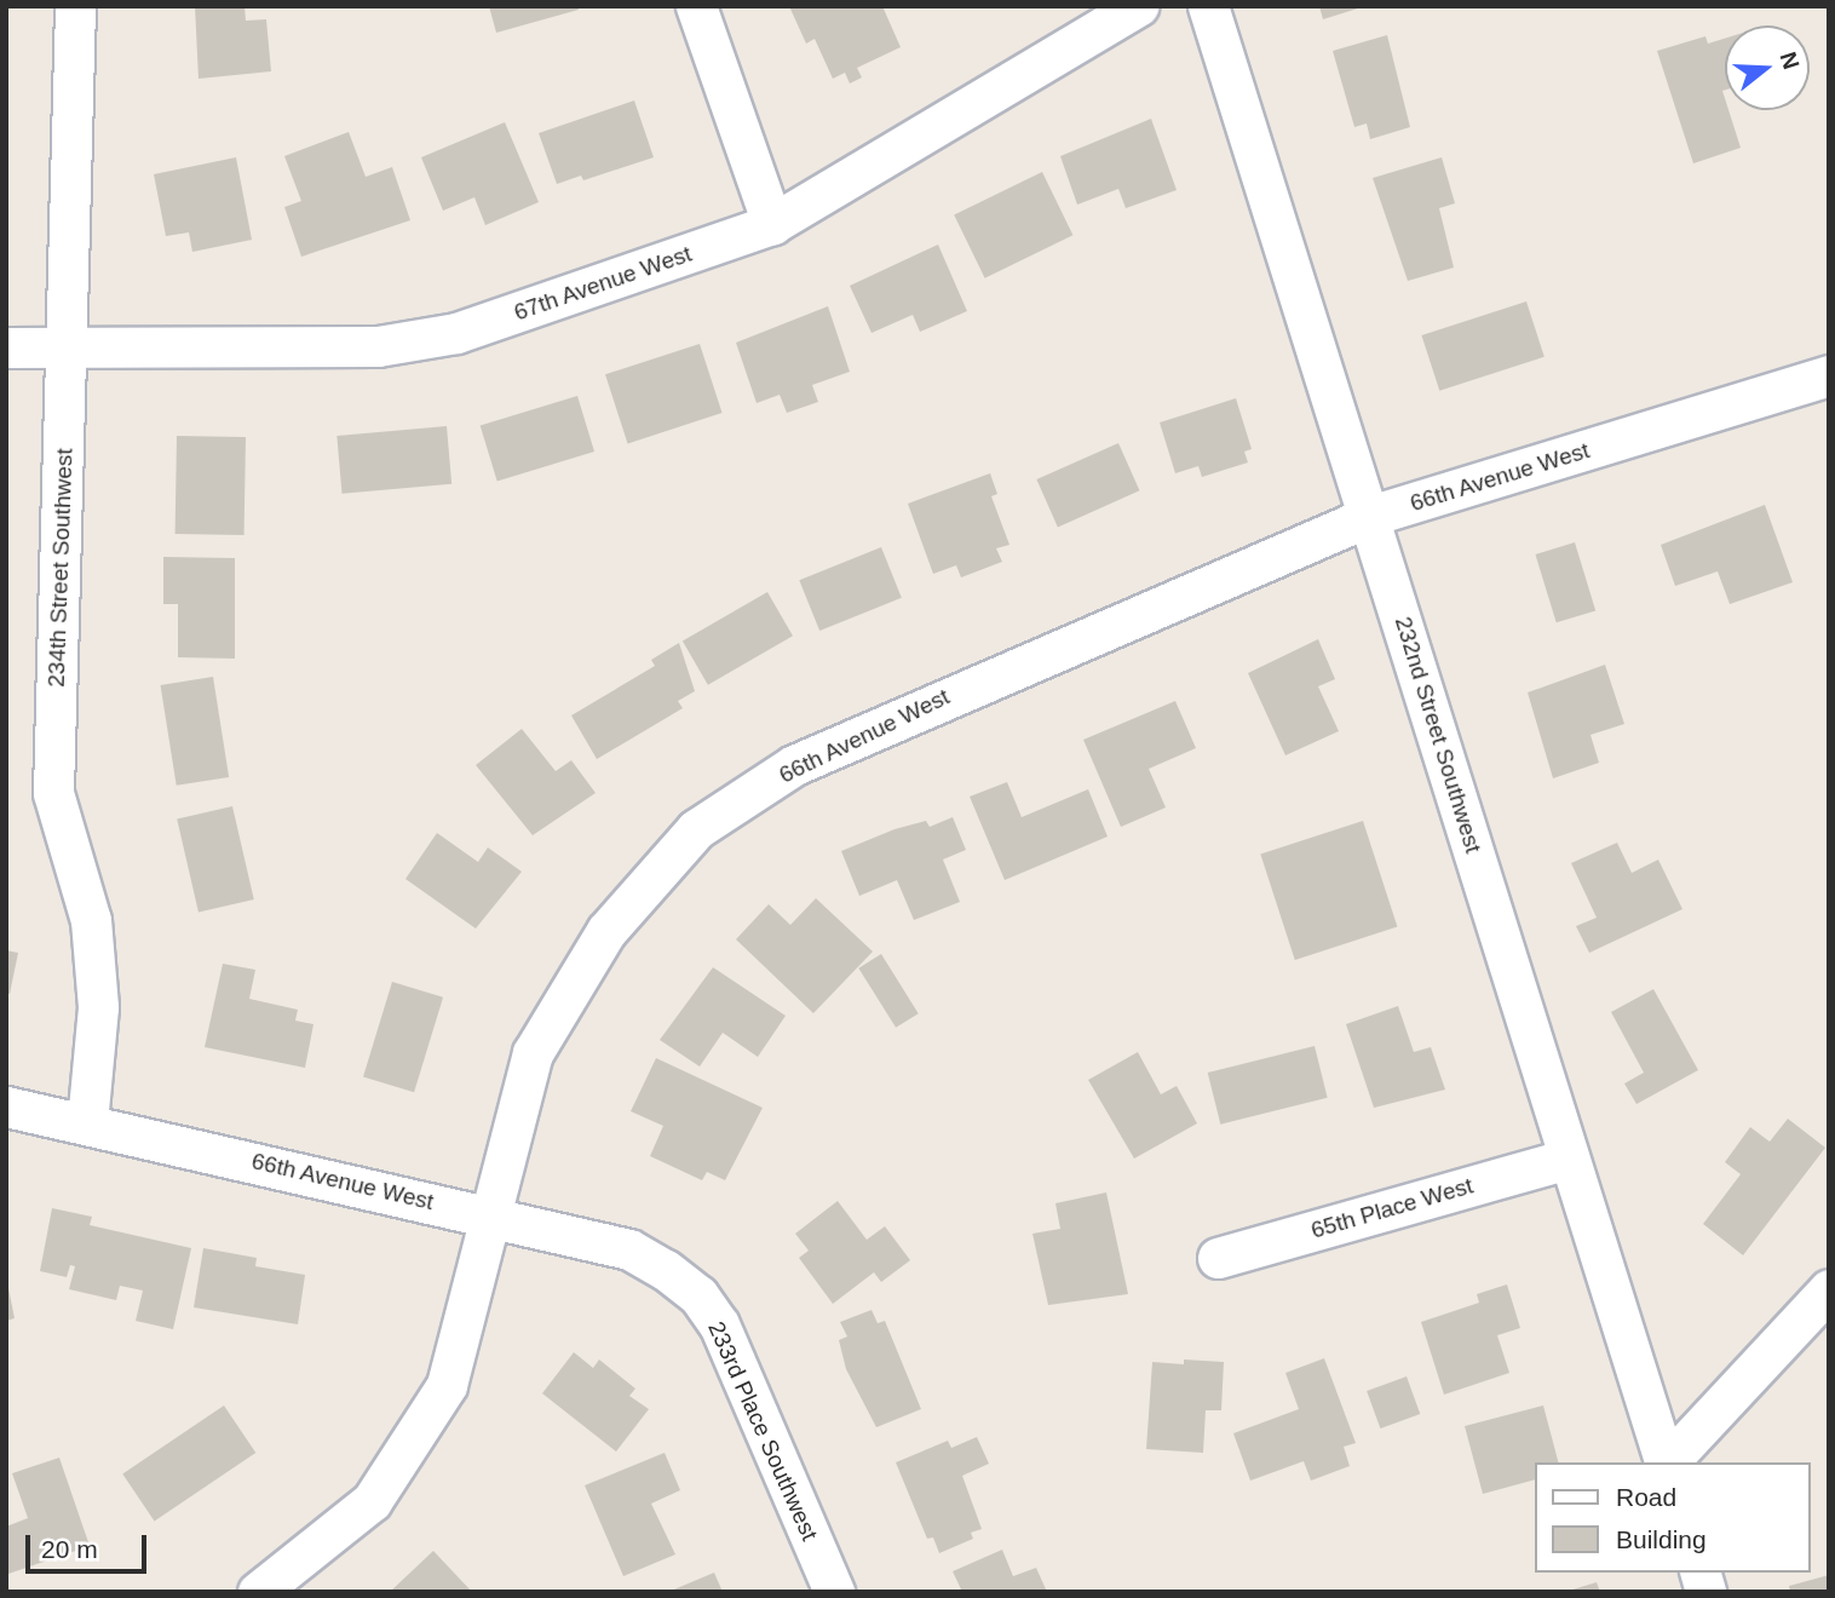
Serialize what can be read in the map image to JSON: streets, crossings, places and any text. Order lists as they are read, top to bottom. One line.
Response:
{"streets":{"street":["67th Avenue West","66th Avenue West","234th Street Southwest","232nd Street Southwest","65th Place West","233rd Place Southwest"]},"crossings":[["67th Avenue West","234th Street Southwest"],["66th Avenue West","234th Street Southwest"],["66th Avenue West","232nd Street Southwest"],["66th Avenue West","233rd Place Southwest"],["232nd Street Southwest","65th Place West"]],"legend":["Road","Building"],"scale_bar":"20 m","north":"right"}
